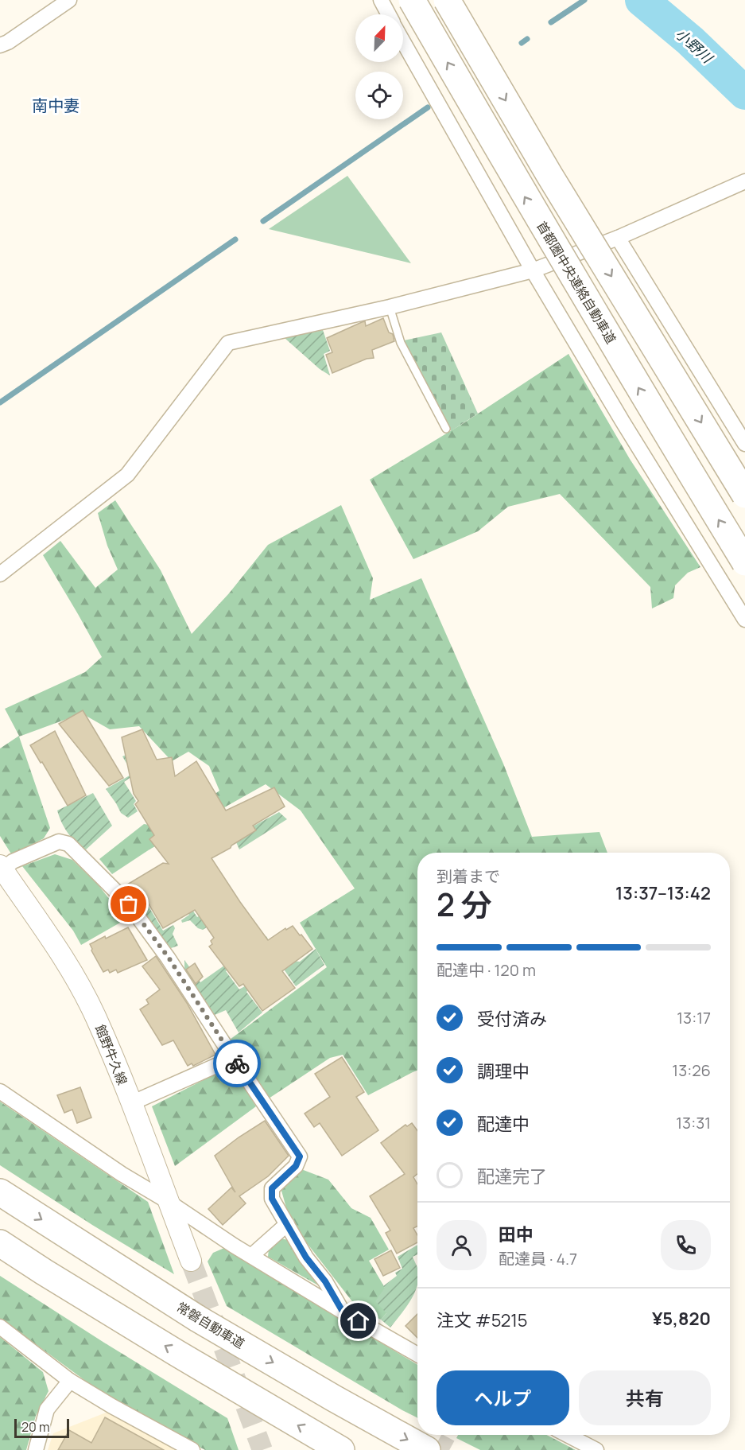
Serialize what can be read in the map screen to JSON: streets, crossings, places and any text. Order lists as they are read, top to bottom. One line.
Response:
{"streets":{"highway":["首都圏中央連絡自動車道","常磐自動車道"],"main road":["館野牛久線"]},"districts":["南中妻"],"water":["小野川"],"scale_bar":"20 m","north":"top right","page":{"heading":["2 分","到着まで","13:37–13:42"],"panel":["田中","配達員 · 4.7","注文 #5215","¥5,820"],"bar":"配達中 · 120 m","list":[["受付済み","13:17"],["調理中","13:26"],["配達中","13:31"],"配達完了"],"buttons":["ヘルプ","共有"],"scale":"20 m"}}
